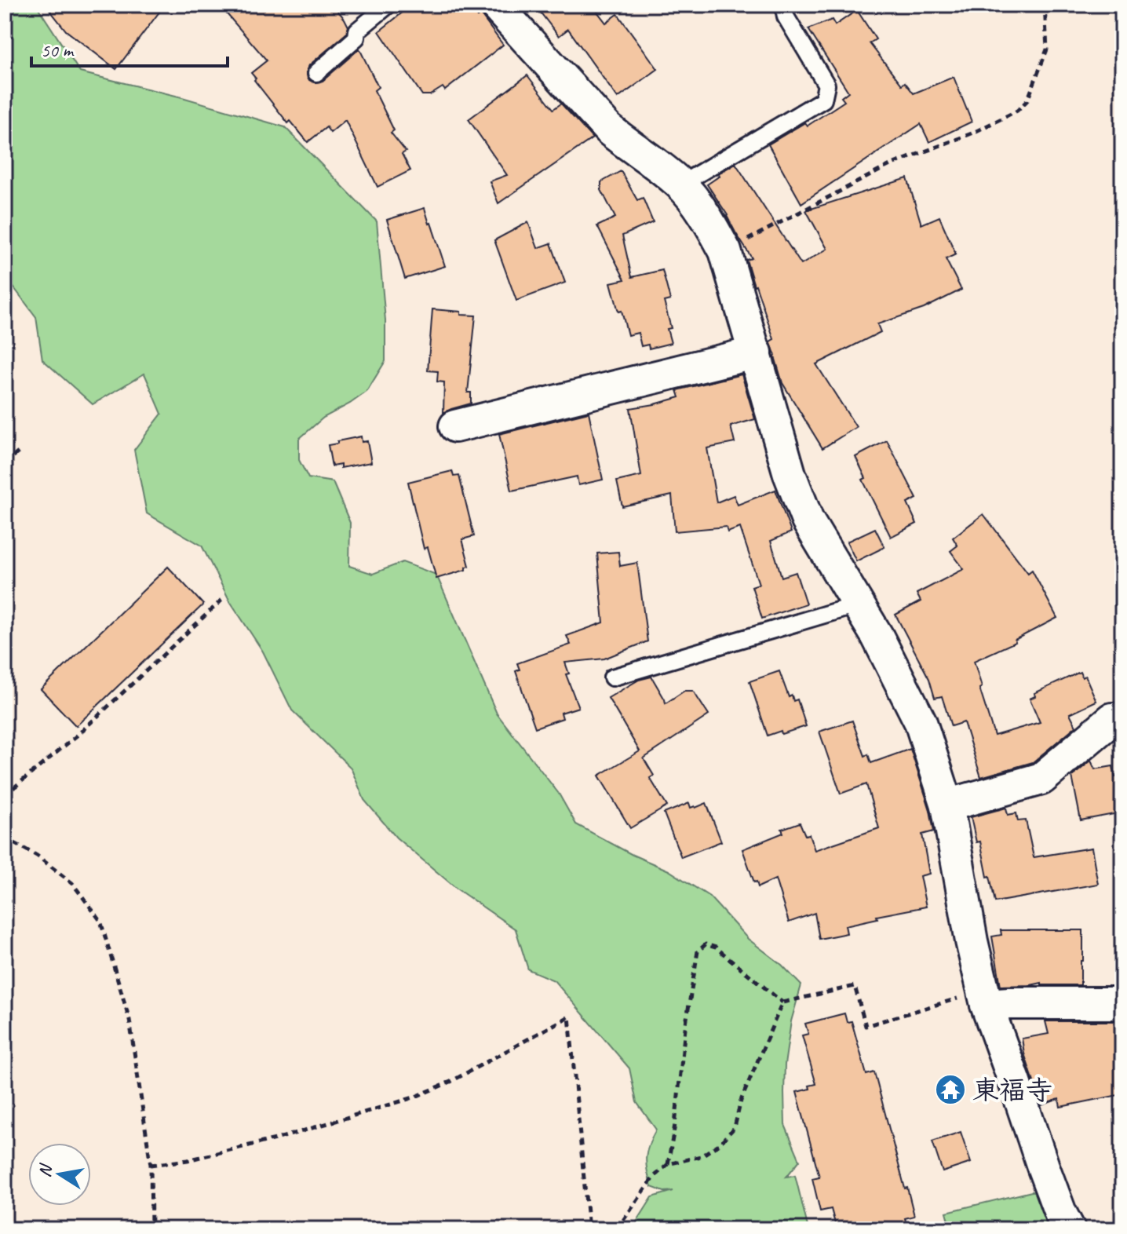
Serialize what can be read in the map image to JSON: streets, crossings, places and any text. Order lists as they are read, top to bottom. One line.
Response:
{"places":{"temple":["東福寺"]},"scale_bar":"50 m","north":"left"}
